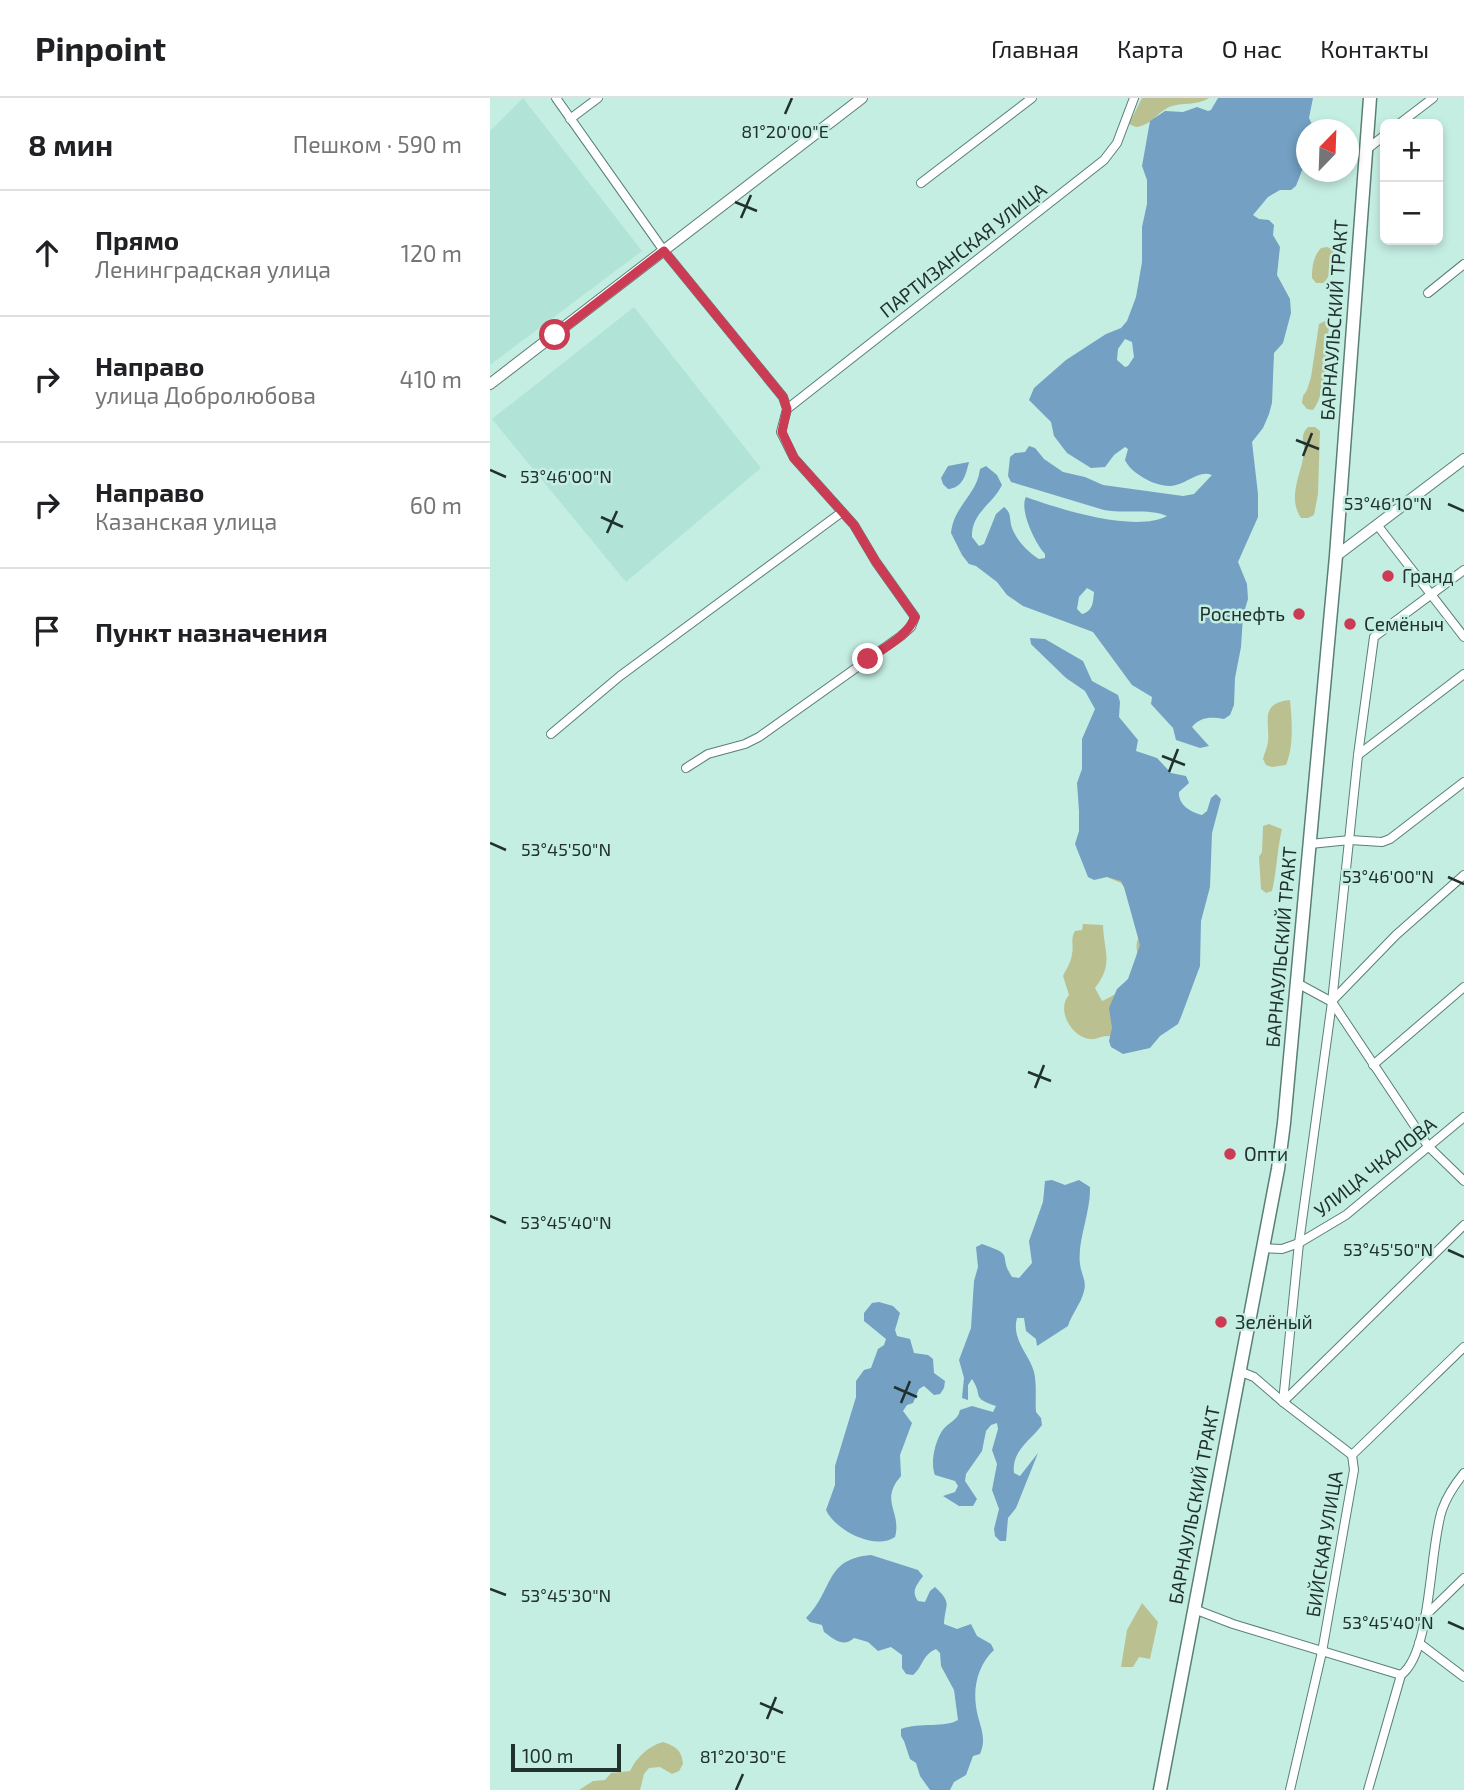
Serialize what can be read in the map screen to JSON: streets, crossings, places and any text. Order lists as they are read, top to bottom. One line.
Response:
{"streets":{"main road":["БАРНАУЛЬСКИЙ ТРАКТ"],"street":["ПАРТИЗАНСКАЯ УЛИЦА","УЛИЦА ЧКАЛОВА","БИЙСКАЯ УЛИЦА"]},"crossings":[["БАРНАУЛЬСКИЙ ТРАКТ","УЛИЦА ЧКАЛОВА"]],"places":["Гранд","Роснефть","Семёныч","Опти","Зелёный"],"scale_bar":"100 m","north":"top right","page":{"header":"Pinpoint","nav":["Главная","Карта","О нас","Контакты"],"heading":["8 мин","Пешком · 590 m"],"map_buttons":["+","−"],"list":[["Прямо","Ленинградская улица","120 m"],["Направо","улица Добролюбова","410 m"],["Направо","Казанская улица","60 m"],"Пункт назначения"],"scale":"100 m"},"coordinates":["81°20'00\"E","53°46'00\"N","53°46'10\"N","53°45'50\"N","53°45'40\"N","53°45'30\"N","81°20'30\"E"]}
